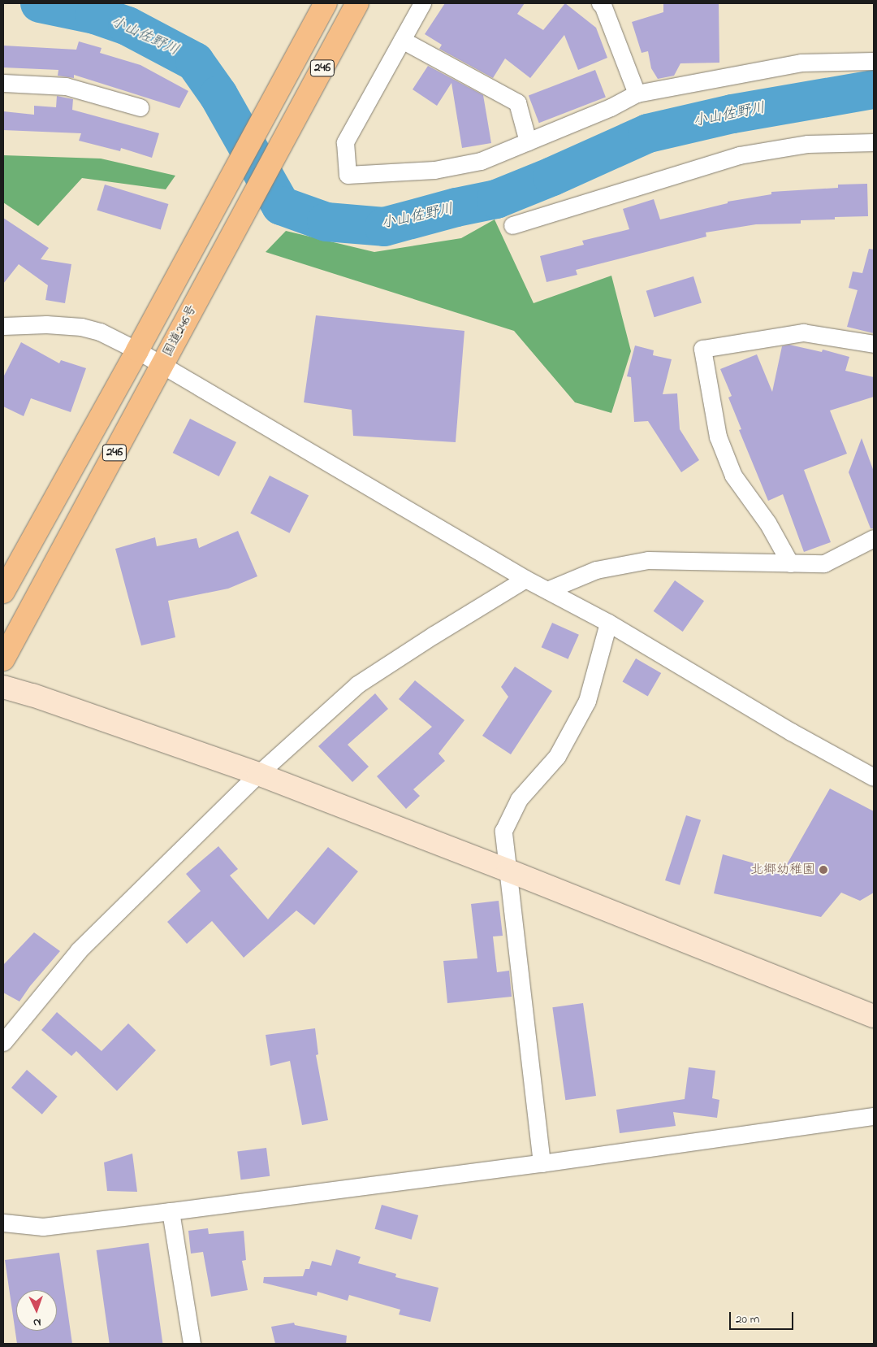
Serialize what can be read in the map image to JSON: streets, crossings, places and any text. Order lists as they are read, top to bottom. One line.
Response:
{"streets":{"highway":["246","国道246号"]},"water":["小山佐野川"],"places":["北郷幼稚園"],"scale_bar":"20 m","north":"bottom"}
